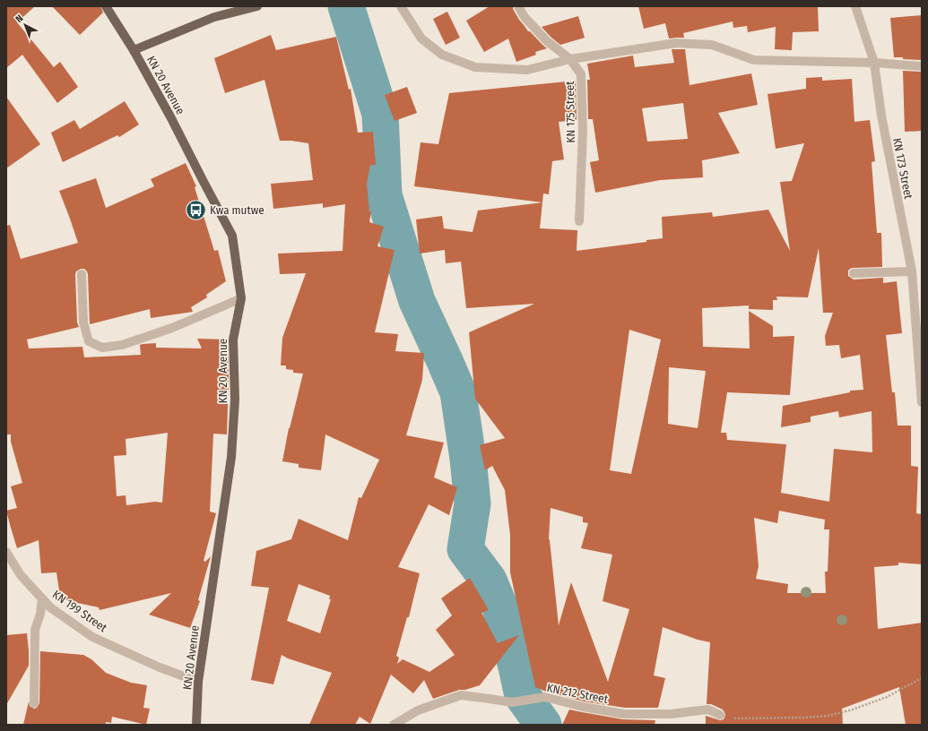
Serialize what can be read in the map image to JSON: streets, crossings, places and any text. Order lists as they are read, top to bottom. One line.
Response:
{"streets":{"main road":["KN 20 Avenue"],"street":["KN 175 Street","KN 173 Street","KN 199 Street","KN 212 Street"]},"crossings":[["KN 20 Avenue","KN 199 Street"]],"places":{"bus stop":["Kwa mutwe"]},"north":"top left"}
